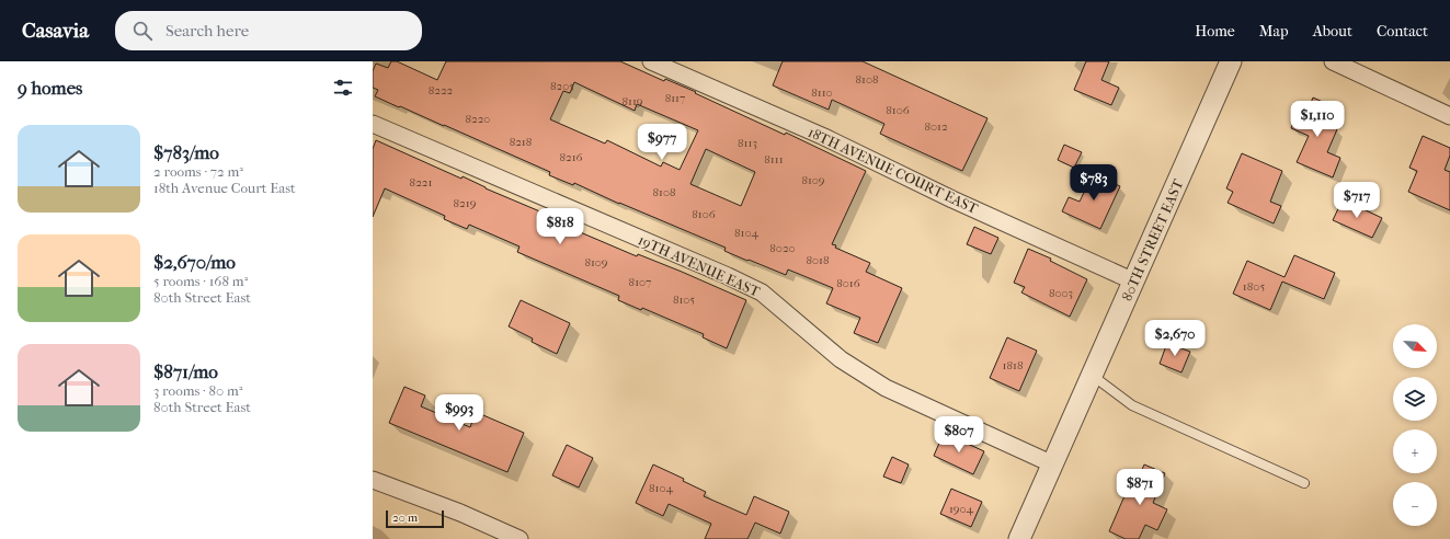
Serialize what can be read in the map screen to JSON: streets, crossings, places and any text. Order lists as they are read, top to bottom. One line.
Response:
{"streets":{"street":["18TH AVENUE COURT EAST","80TH STREET EAST","19TH AVENUE EAST"]},"crossings":[["18TH AVENUE COURT EAST","80TH STREET EAST"],["80TH STREET EAST","19TH AVENUE EAST"]],"house_numbers":["8108","8205","8222","8110","8117","8119","8106","8220","8012","8218","8113","8216","8111","8109","8221","8108","8219","8106","8104","8020","8018","8109","8107","8016","1805","8003","8105","1818","8104","1904"],"scale_bar":"20 m","north":"bottom right","page":{"header":"Casavia","search":"Search here","nav":["Home","Map","About","Contact"],"heading":"9 homes","price":["$1,110","$977","$783","$717","$818","$2,670","$993","$807","$871"],"list":[{"name":"$783/mo","note":"2 rooms · 72 m² · 18th Avenue Court East"},{"name":"$2,670/mo","note":"5 rooms · 168 m² · 80th Street East"},{"name":"$871/mo","note":"3 rooms · 80 m² · 80th Street East"}],"map_buttons":["+","−"],"scale":"20 m"}}
